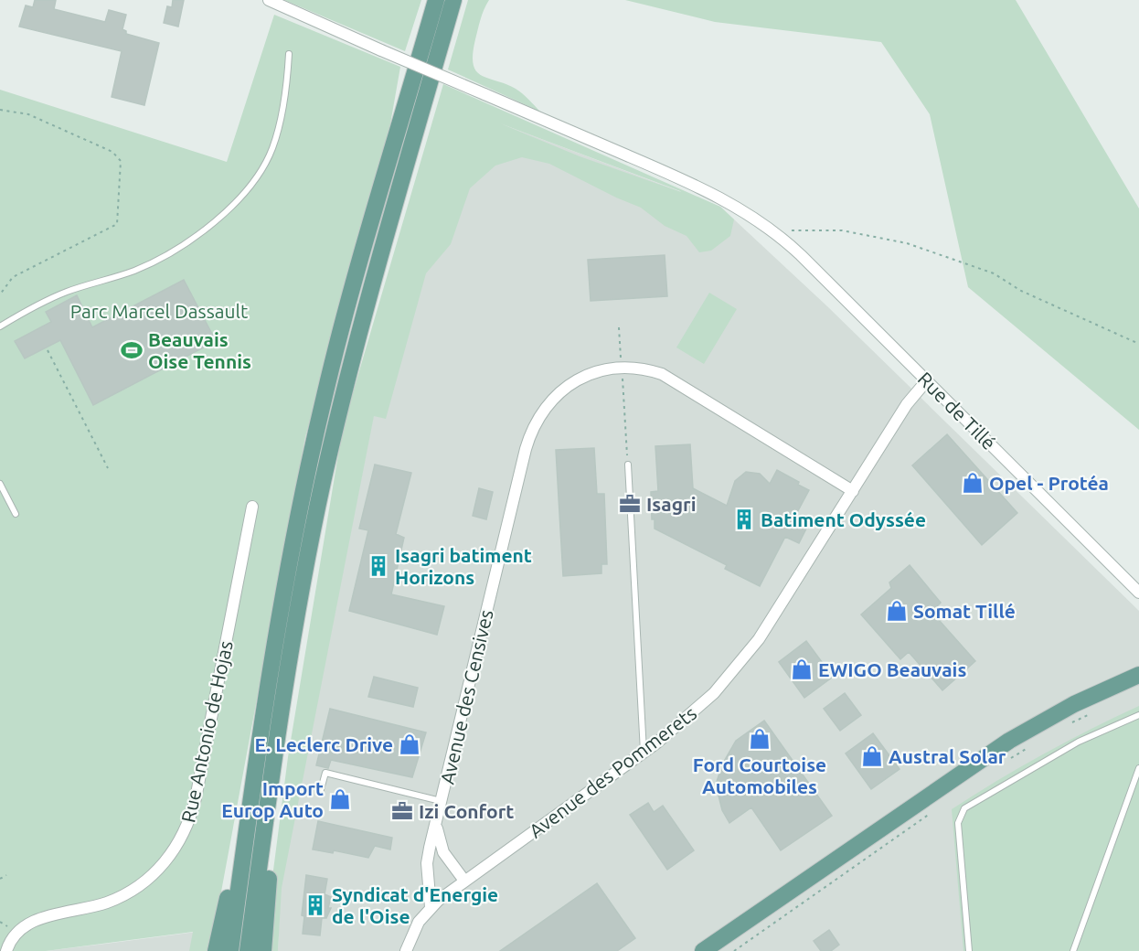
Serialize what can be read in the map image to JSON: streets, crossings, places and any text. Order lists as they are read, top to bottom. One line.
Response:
{"streets":{"street":["Rue de Tillé","Avenue des Censives","Rue Antonio de Hojas","Avenue des Pommerets"]},"crossings":[["Rue de Tillé","Avenue des Pommerets"],["Avenue des Censives","Avenue des Pommerets"]],"parks":["Parc Marcel Dassault"],"places":{"sports":["Beauvais Oise Tennis"],"shop":["Opel - Protéa","Somat Tillé","EWIGO Beauvais","Ford Courtoise Automobiles","E. Leclerc Drive","Austral Solar","Import Europ Auto"],"office":["Isagri","Izi Confort"],"building":["Batiment Odyssée","Isagri batiment Horizons","Syndicat d'Energie de l'Oise"]}}
